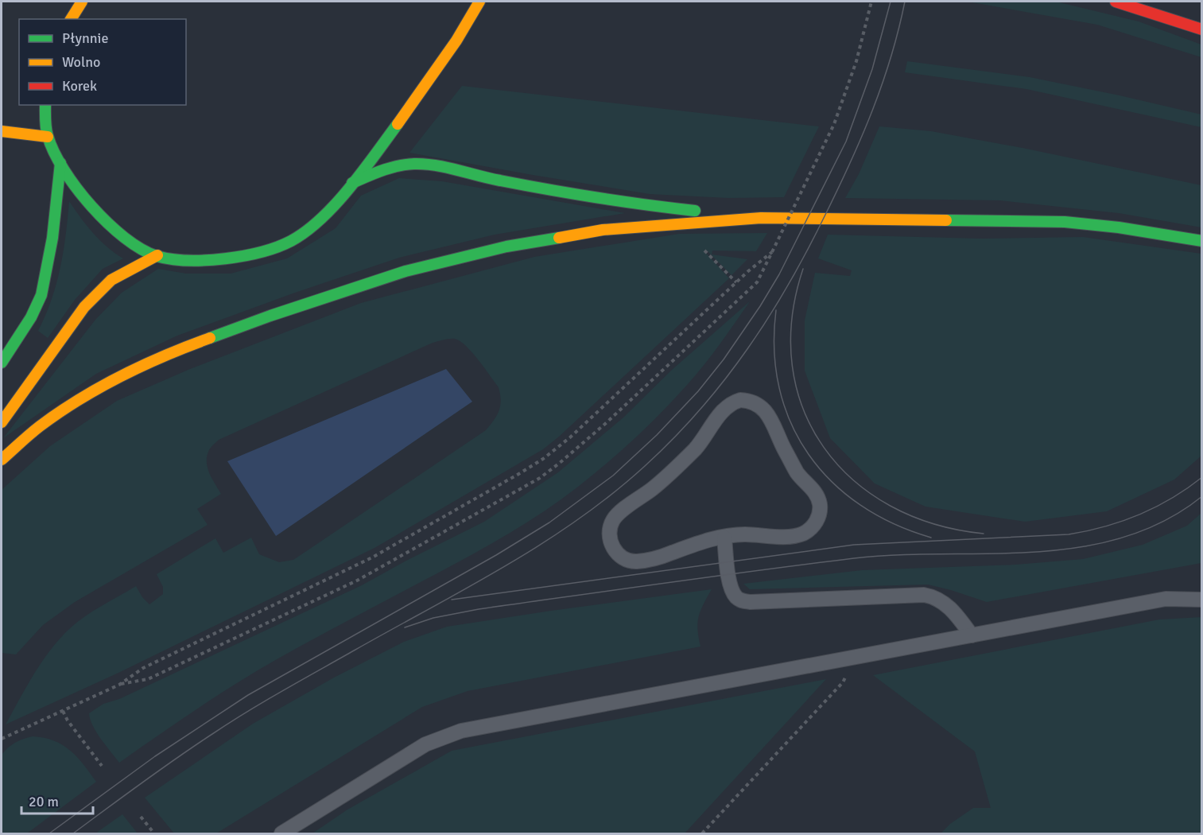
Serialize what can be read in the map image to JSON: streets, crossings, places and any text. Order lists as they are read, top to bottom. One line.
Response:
{"legend":["Płynnie","Wolno","Korek"],"scale_bar":"20 m"}
